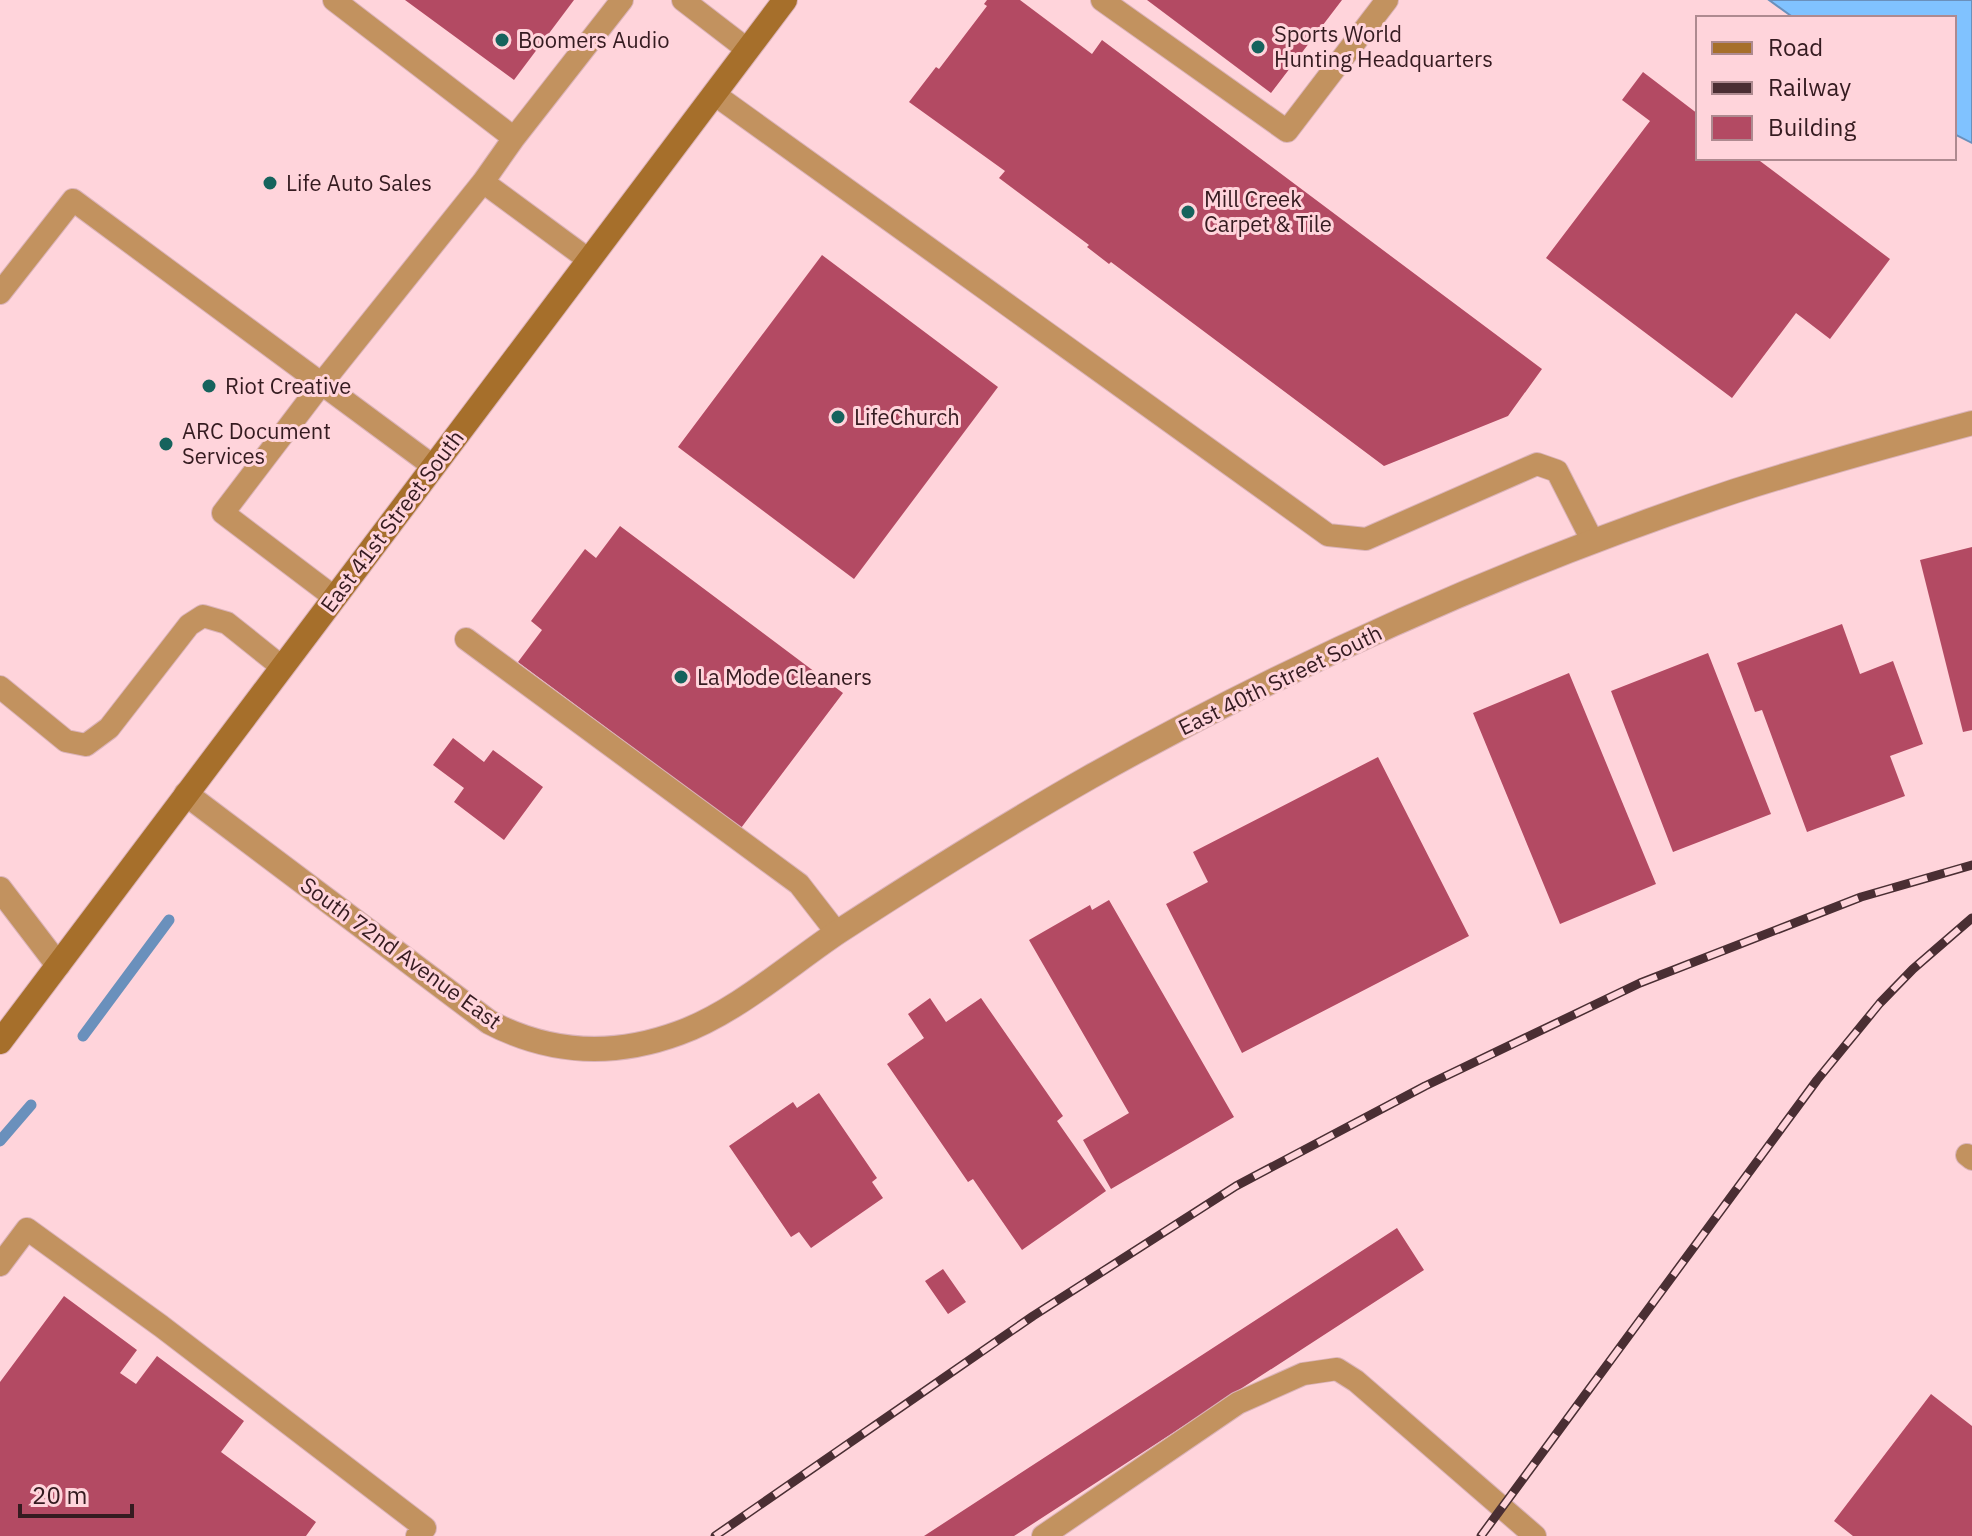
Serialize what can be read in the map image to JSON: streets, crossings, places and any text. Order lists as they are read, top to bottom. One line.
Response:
{"streets":{"main road":["East 41st Street South"],"street":["East 40th Street South","South 72nd Avenue East"]},"crossings":[["East 41st Street South","South 72nd Avenue East"],["East 40th Street South","South 72nd Avenue East"]],"places":["Boomers Audio","Sports World Hunting Headquarters","Life Auto Sales","Mill Creek Carpet & Tile","Riot Creative","LifeChurch","ARC Document Services","La Mode Cleaners"],"legend":["Road","Railway","Building"],"scale_bar":"20 m"}
